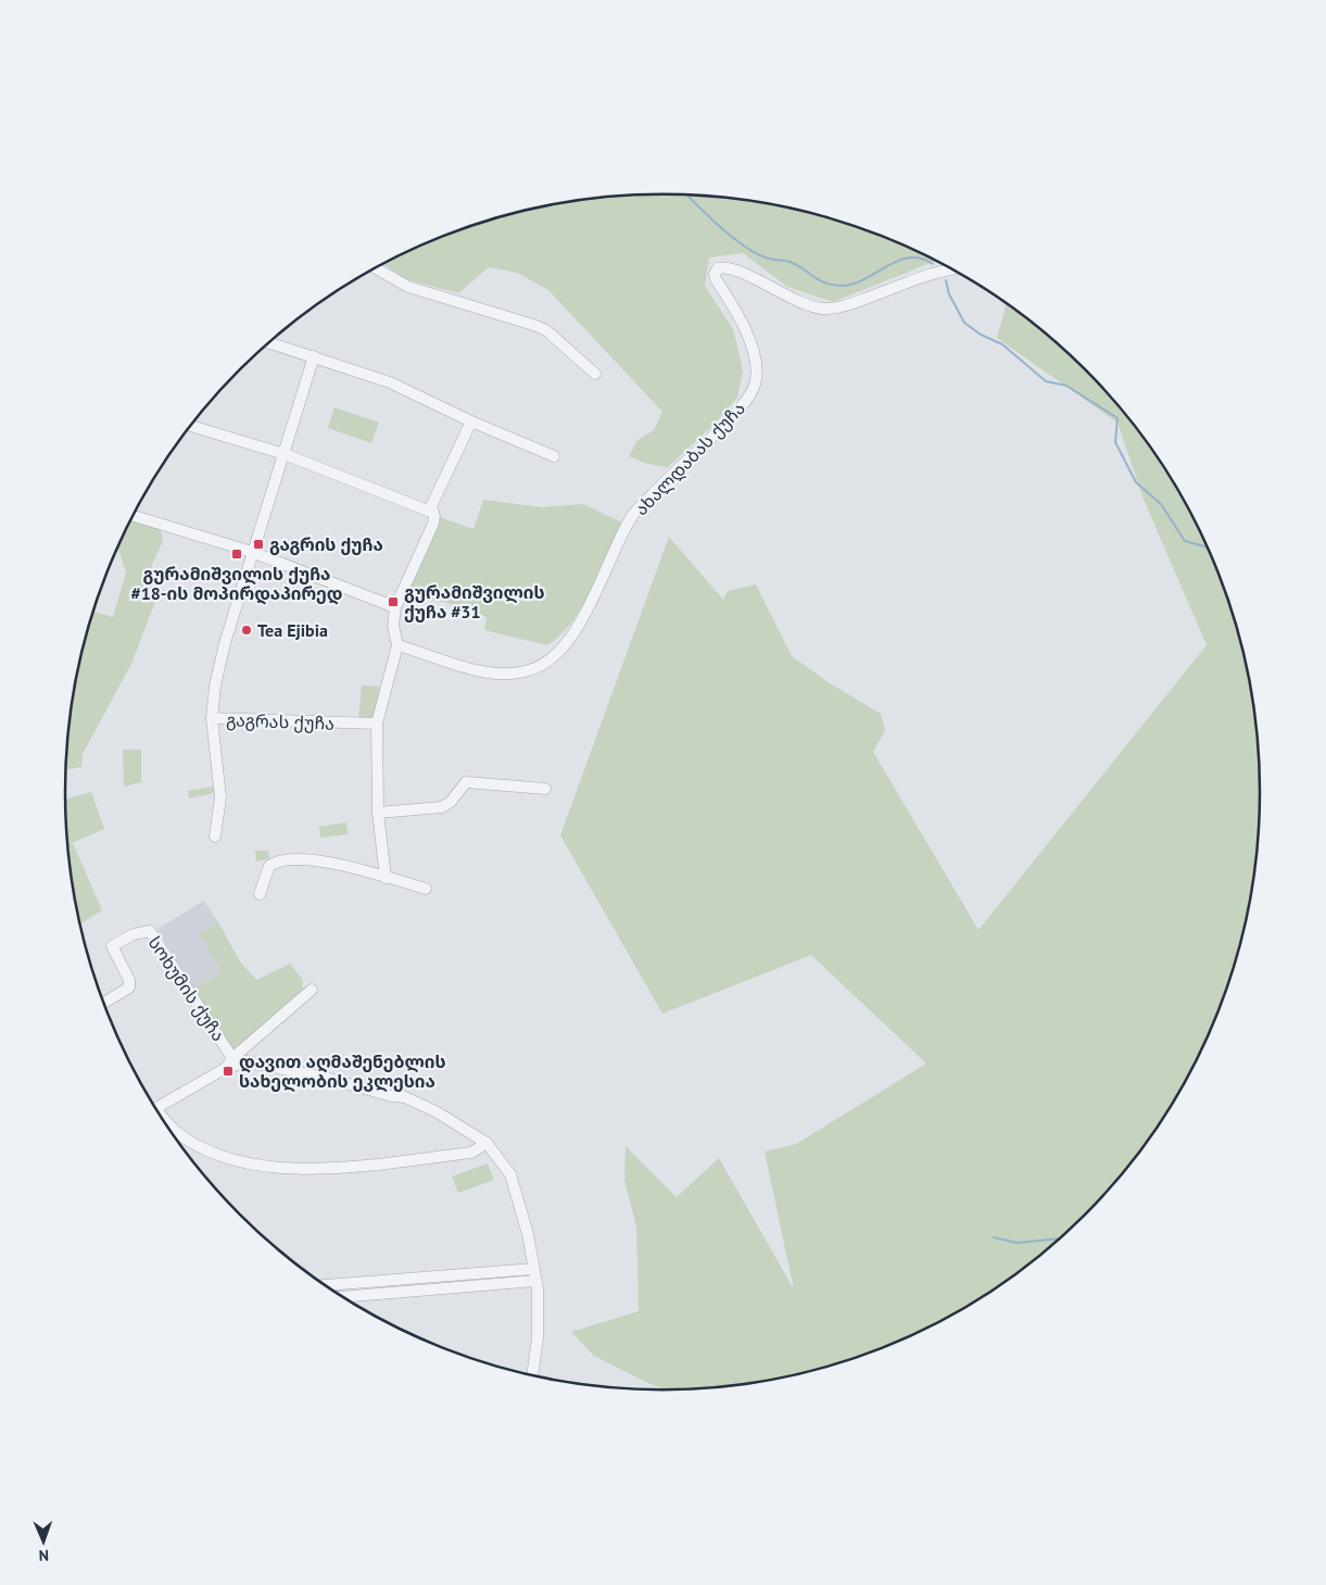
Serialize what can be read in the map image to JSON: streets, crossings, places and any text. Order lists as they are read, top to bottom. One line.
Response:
{"streets":{"street":["ახალდაბას ქუჩა","გაგრას ქუჩა","სოხუმის ქუჩა"]},"places":{"transit":["გაგრის ქუჩა","გურამიშვილის ქუჩა #18-ის მოპირდაპირედ","გურამიშვილის ქუჩა #31","დავით აღმაშენებლის სახელობის ეკლესია"],"other":["Tea Ejibia"]},"north":"bottom"}
